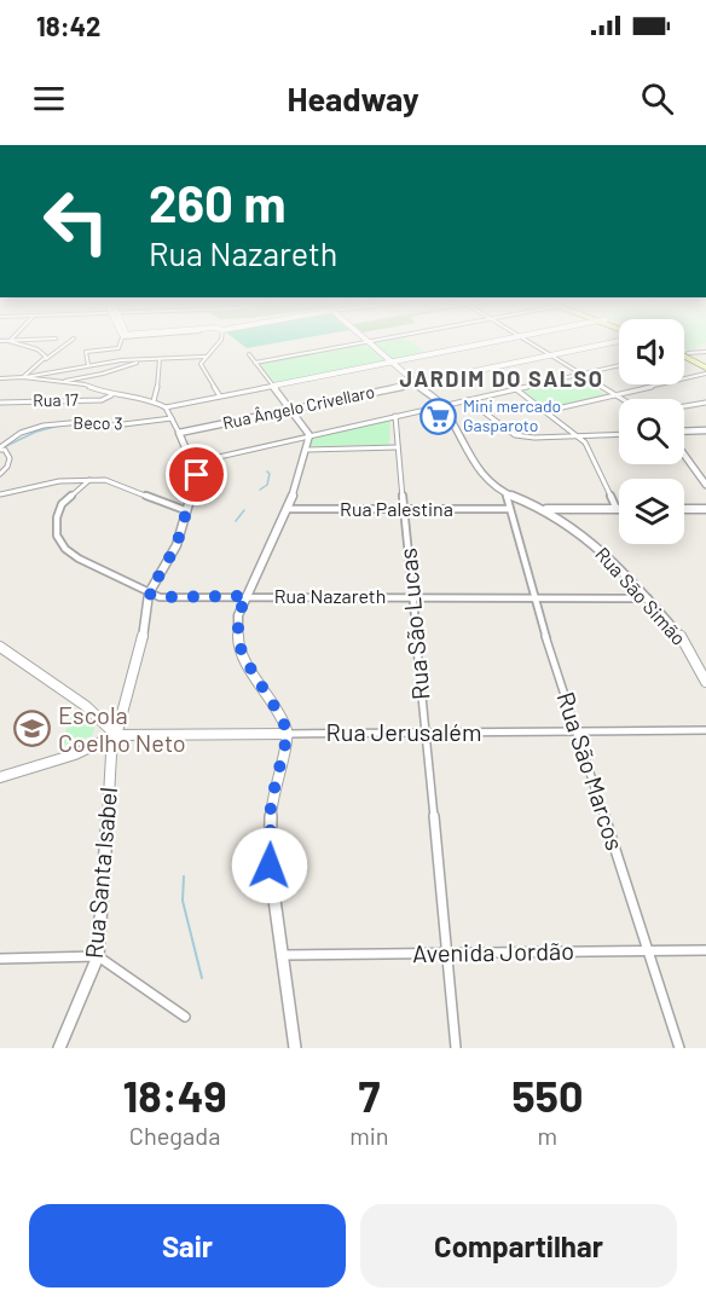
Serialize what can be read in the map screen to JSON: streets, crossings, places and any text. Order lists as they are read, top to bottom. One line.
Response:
{"streets":{"street":["Rua 17","Rua Ângelo Crivellaro","Beco 3","Rua Palestina","Rua Nazareth","Rua São Simão","Rua São Lucas","Rua Jerusalém","Rua São Marcos","Rua Santa Isabel","Avenida Jordão"]},"crossings":[["Rua Ângelo Crivellaro","Rua Santa Isabel"],["Beco 3","Rua Santa Isabel"],["Rua Palestina","Rua São Lucas"],["Rua Palestina","Rua São Marcos"],["Rua Nazareth","Rua São Simão"],["Rua Nazareth","Rua São Lucas"],["Rua Nazareth","Rua São Marcos"],["Rua Nazareth","Rua Santa Isabel"],["Rua São Simão","Rua São Marcos"],["Rua São Lucas","Rua Jerusalém"],["Rua São Lucas","Avenida Jordão"],["Rua Jerusalém","Rua São Marcos"],["Rua Jerusalém","Rua Santa Isabel"],["Rua São Marcos","Avenida Jordão"]],"districts":["JARDIM DO SALSO"],"places":{"supermarket":["Mini mercado Gasparoto"],"school or university":["Escola Coelho Neto"]},"page":{"status":"18:42","header":"Headway","turn":["260 m","Rua Nazareth"],"eta":["18:49","Chegada","7","min","550","m"],"buttons":["Sair","Compartilhar"]}}
